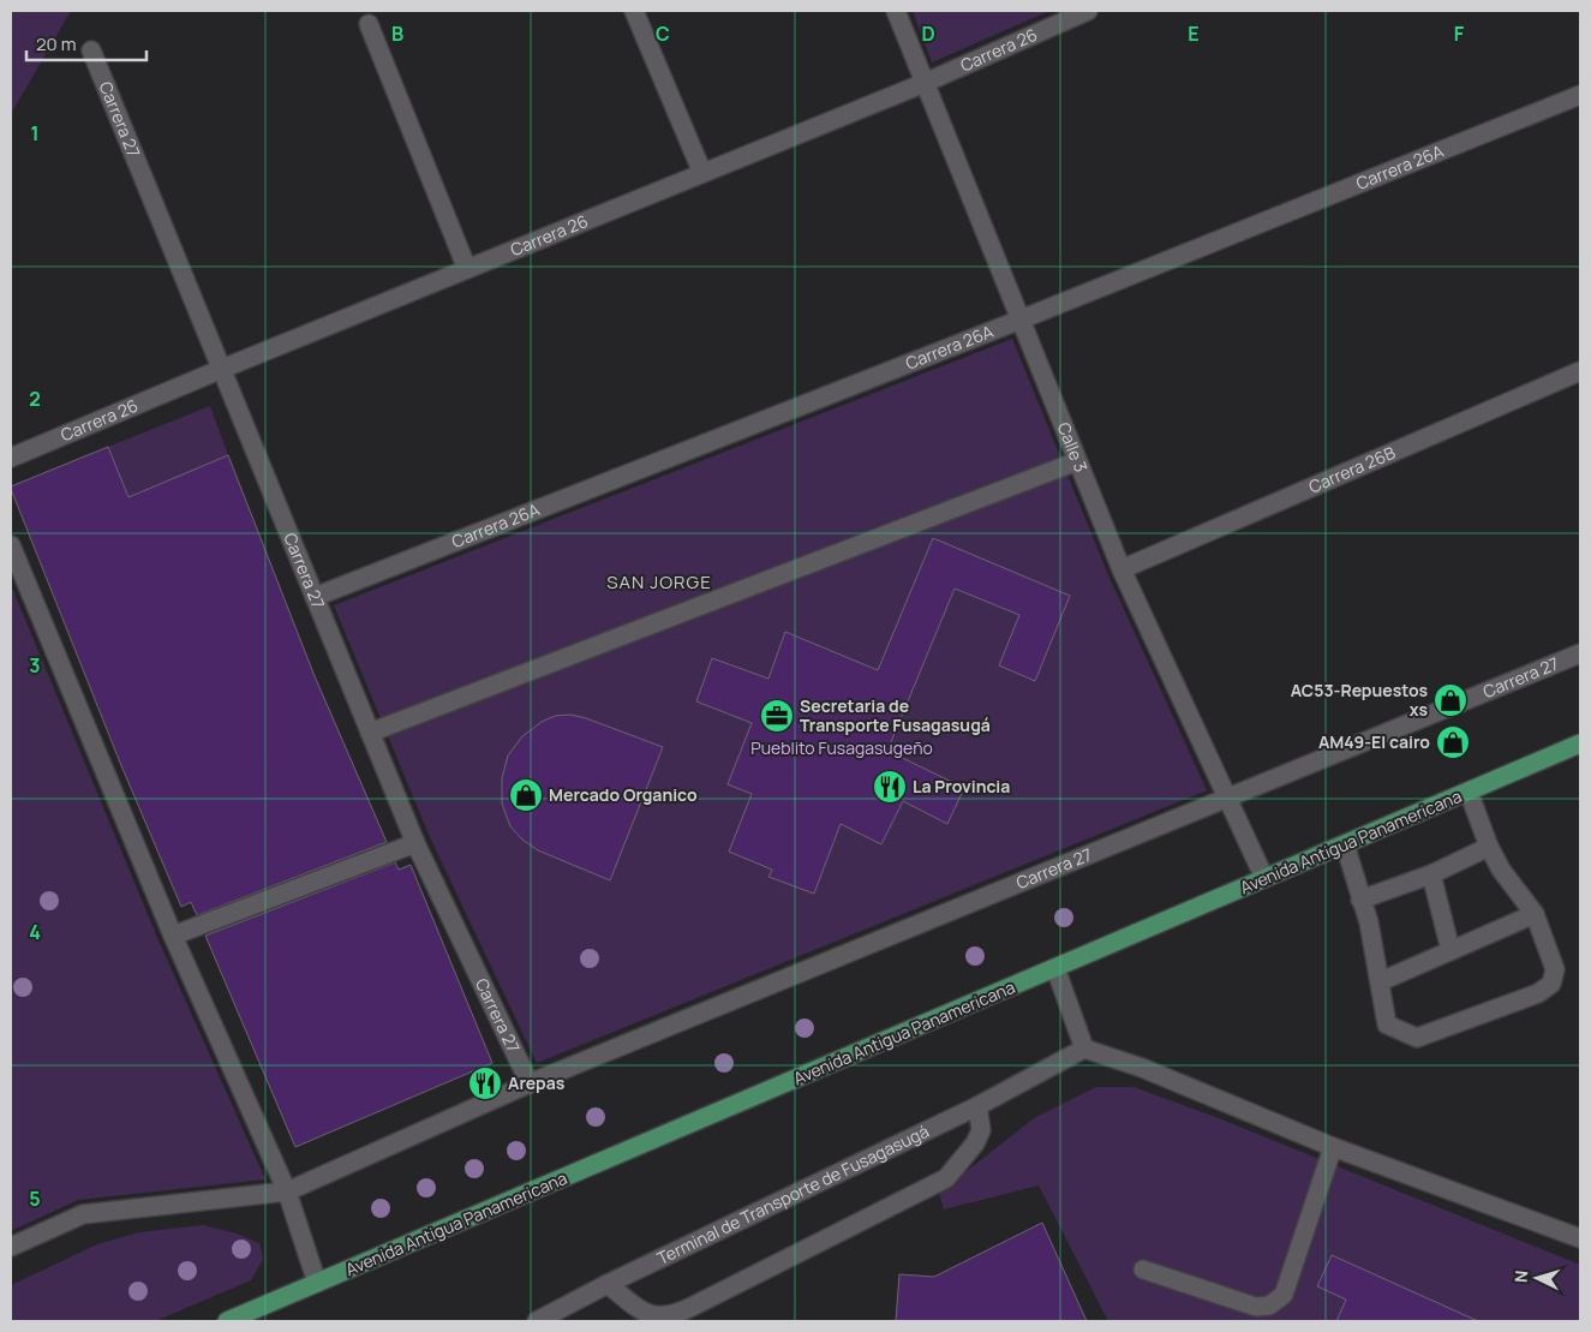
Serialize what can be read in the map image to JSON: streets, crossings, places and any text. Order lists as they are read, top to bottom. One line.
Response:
{"streets":{"main road":["Avenida Antigua Panamericana"],"street":["Carrera 26","Carrera 27","Carrera 26A","Calle 3","Carrera 26B","Terminal de Transporte de Fusagasugá"]},"crossings":[["Carrera 26","Carrera 27"],["Carrera 26","Calle 3"],["Carrera 27","Carrera 26A"],["Carrera 27","Calle 3"],["Carrera 26A","Calle 3"],["Calle 3","Carrera 26B"],["Calle 3","Avenida Antigua Panamericana"]],"districts":["SAN JORGE"],"parks":["Pueblito Fusagasugeño"],"places":{"shop":["AC53-Repuestos xs","AM49-El cairo","Mercado Organico"],"office":["Secretaria de Transporte Fusagasugá"],"restaurant":["La Provincia","Arepas"]},"scale_bar":"20 m","north":"left","grid":{"columns":["B","C","D","E","F"],"rows":["1","2","3","4","5"]}}
